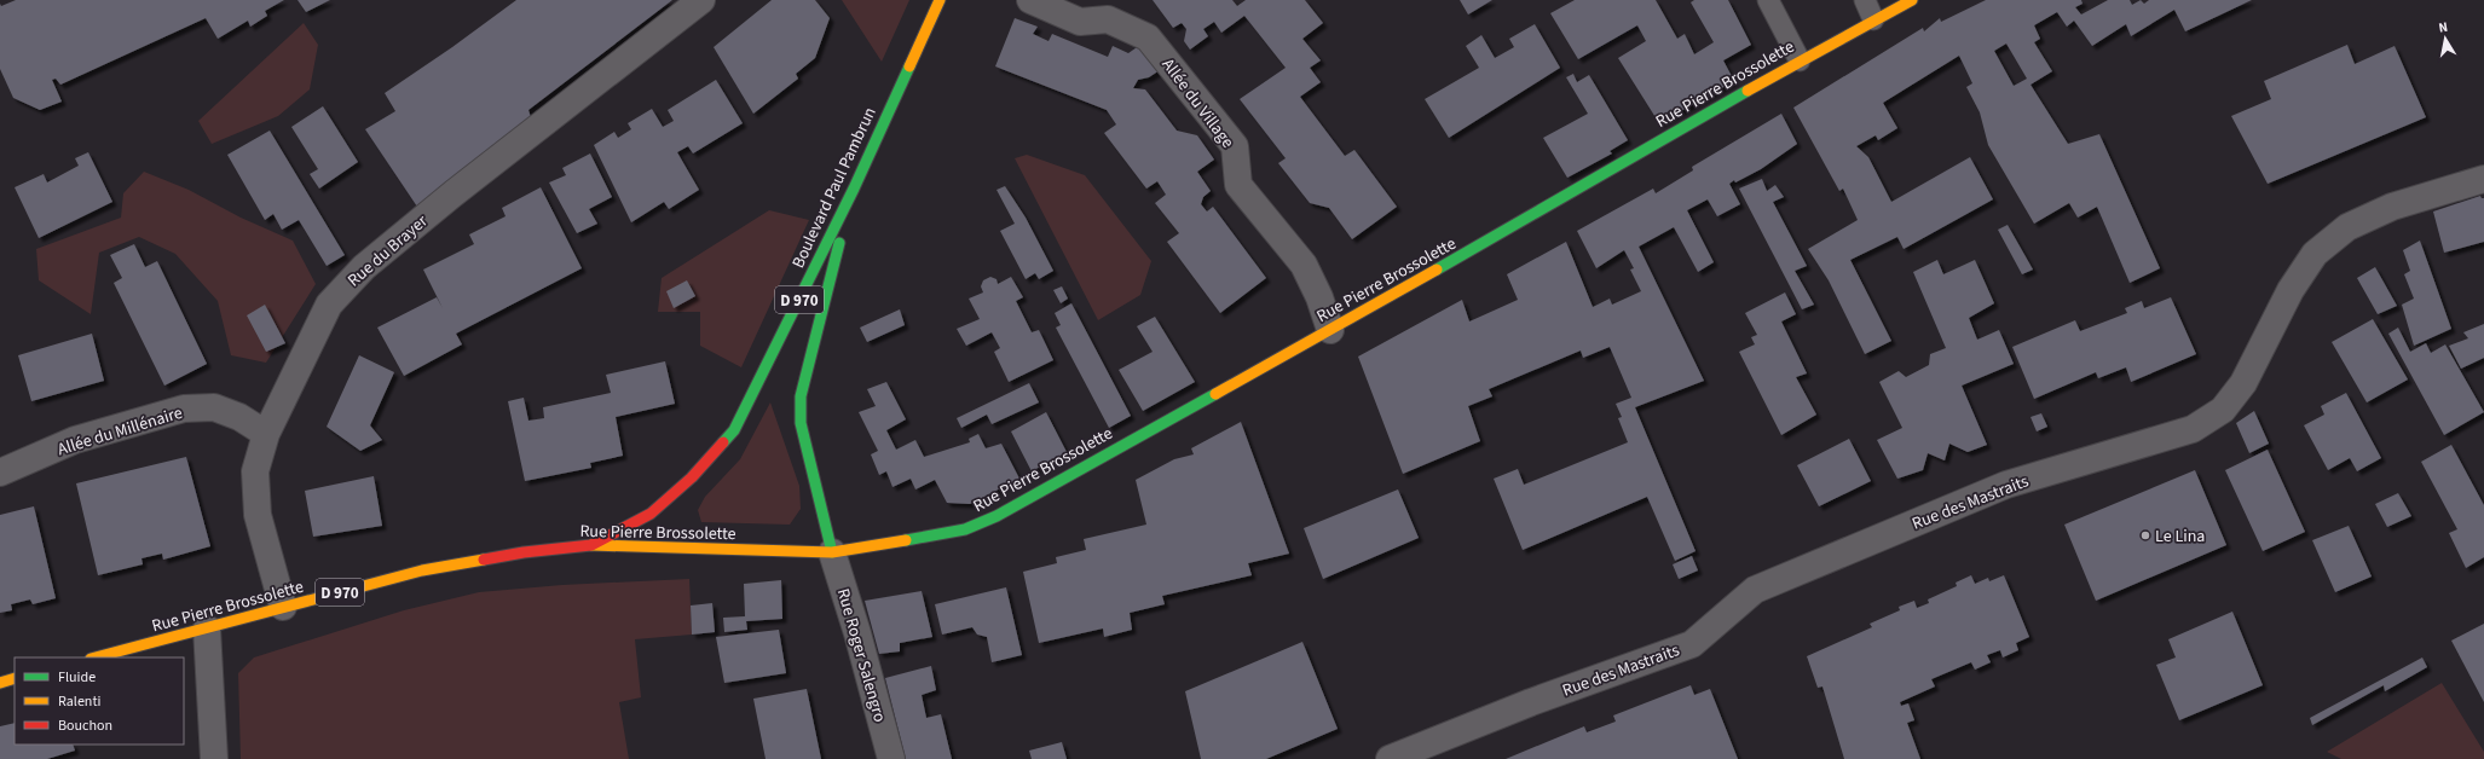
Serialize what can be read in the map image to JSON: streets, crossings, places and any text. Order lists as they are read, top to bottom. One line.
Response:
{"streets":{"main road":["Rue Pierre Brossolette","Boulevard Paul Pambrun","D 970"],"street":["Allée du Village","Rue du Brayer","Allée du Millénaire","Rue des Mastraits","Rue Roger Salengro"]},"crossings":[["Rue Pierre Brossolette","Allée du Village"],["Rue Pierre Brossolette","Boulevard Paul Pambrun"],["Rue Pierre Brossolette","Rue du Brayer"],["Rue Pierre Brossolette","Rue Roger Salengro"],["Rue du Brayer","Allée du Millénaire"]],"places":["Le Lina"],"legend":["Fluide","Ralenti","Bouchon"],"north":"top"}
